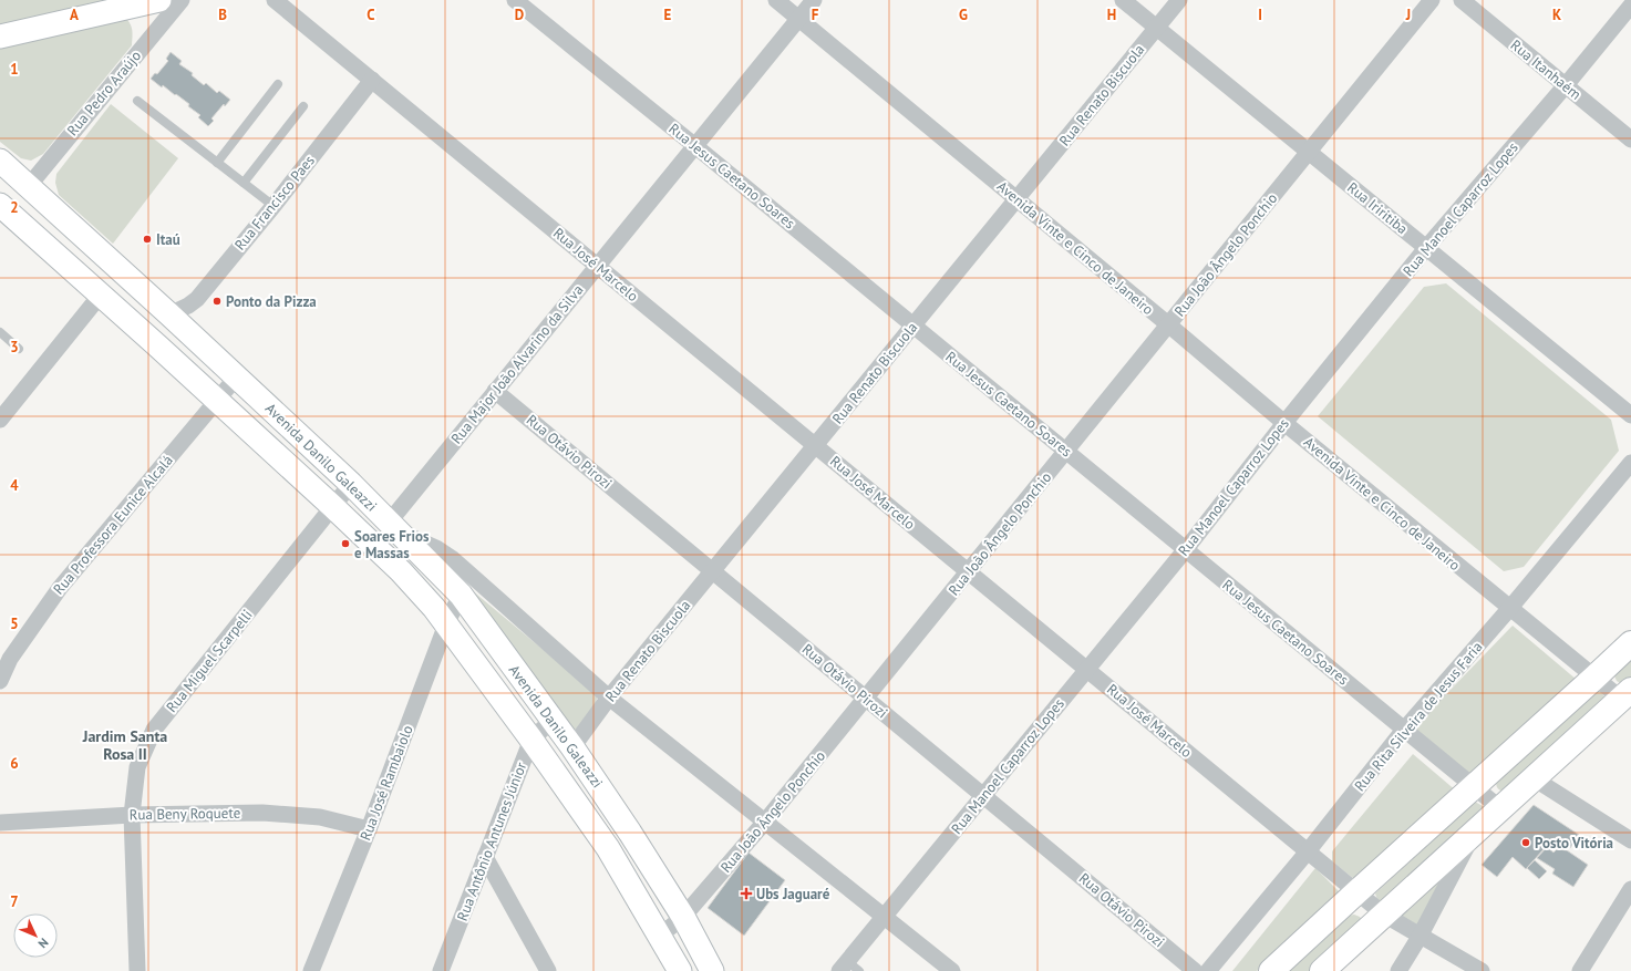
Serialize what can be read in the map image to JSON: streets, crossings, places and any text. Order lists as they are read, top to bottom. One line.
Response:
{"streets":{"main road":["Avenida Danilo Galeazzi"],"street":["Rua Itanhaém","Rua Pedro Araújo","Rua Renato Biscuola","Rua Jesus Caetano Soares","Rua Francisco Paes","Rua Iriritiba","Rua Manoel Caparroz Lopes","Avenida Vinte e Cinco de Janeiro","Rua João Ângelo Ponchio","Rua José Marcelo","Rua Major João Alvarino da Silva","Rua Otávio Pirozi","Rua Professora Eunice Alcalá","Rua Miguel Scarpelli","Rua Rita Silveira de Jesus Faria","Rua José Rambaiolo","Rua Beny Roquete","Rua Antônio Antunes Júnior"]},"crossings":[["Rua Itanhaém","Rua Manoel Caparroz Lopes"],["Rua Pedro Araújo","Avenida Danilo Galeazzi"],["Rua Renato Biscuola","Rua Jesus Caetano Soares"],["Rua Renato Biscuola","Rua Iriritiba"],["Rua Renato Biscuola","Avenida Vinte e Cinco de Janeiro"],["Rua Renato Biscuola","Rua José Marcelo"],["Rua Renato Biscuola","Rua Otávio Pirozi"],["Rua Renato Biscuola","Avenida Danilo Galeazzi"],["Rua Jesus Caetano Soares","Rua Manoel Caparroz Lopes"],["Rua Jesus Caetano Soares","Rua João Ângelo Ponchio"],["Rua Jesus Caetano Soares","Rua Major João Alvarino da Silva"],["Rua Jesus Caetano Soares","Rua Rita Silveira de Jesus Faria"],["Rua Francisco Paes","Rua José Marcelo"],["Rua Francisco Paes","Avenida Danilo Galeazzi"],["Rua Iriritiba","Rua Manoel Caparroz Lopes"],["Rua Iriritiba","Rua João Ângelo Ponchio"],["Rua Manoel Caparroz Lopes","Avenida Vinte e Cinco de Janeiro"],["Rua Manoel Caparroz Lopes","Rua José Marcelo"],["Rua Manoel Caparroz Lopes","Rua Otávio Pirozi"],["Avenida Vinte e Cinco de Janeiro","Rua João Ângelo Ponchio"],["Avenida Vinte e Cinco de Janeiro","Rua Major João Alvarino da Silva"],["Avenida Vinte e Cinco de Janeiro","Rua Rita Silveira de Jesus Faria"],["Rua João Ângelo Ponchio","Rua José Marcelo"],["Rua João Ângelo Ponchio","Rua Otávio Pirozi"],["Rua João Ângelo Ponchio","Avenida Danilo Galeazzi"],["Rua José Marcelo","Rua Major João Alvarino da Silva"],["Rua José Marcelo","Rua Rita Silveira de Jesus Faria"],["Rua Major João Alvarino da Silva","Rua Otávio Pirozi"],["Rua Major João Alvarino da Silva","Avenida Danilo Galeazzi"],["Avenida Danilo Galeazzi","Rua Professora Eunice Alcalá"],["Avenida Danilo Galeazzi","Rua Miguel Scarpelli"],["Avenida Danilo Galeazzi","Rua José Rambaiolo"],["Avenida Danilo Galeazzi","Rua Antônio Antunes Júnior"],["Rua Miguel Scarpelli","Rua Beny Roquete"],["Rua José Rambaiolo","Rua Beny Roquete"]],"districts":["Jardim Santa Rosa II"],"places":{"other":["Itaú","Ponto da Pizza","Soares Frios e Massas","Posto Vitória"],"health":["Ubs Jaguaré"]},"north":"bottom right","grid":{"columns":["A","B","C","D","E","F","G","H","I","J","K"],"rows":["1","2","3","4","5","6","7"]}}
